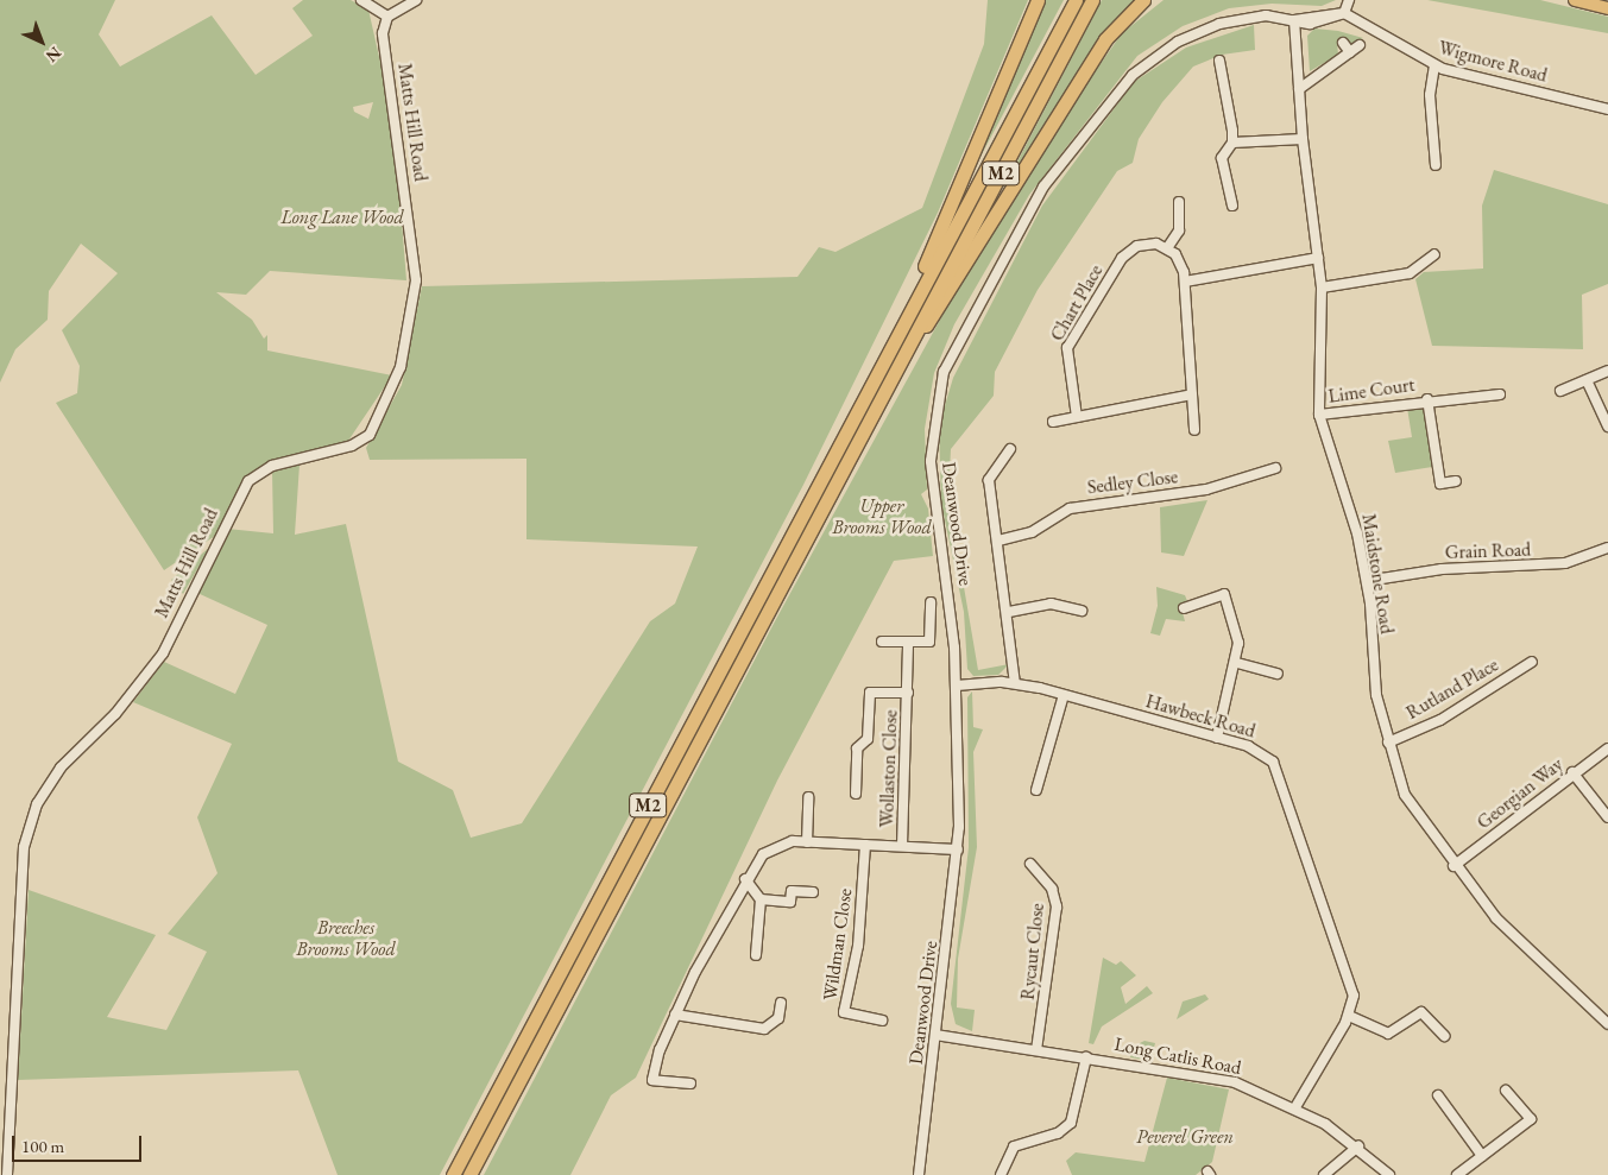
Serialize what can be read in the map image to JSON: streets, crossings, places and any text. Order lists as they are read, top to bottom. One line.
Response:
{"streets":{"highway":["M2"],"street":["Wigmore Road","Matts Hill Road","Chart Place","Lime Court","Sedley Close","Deanwood Drive","Grain Road","Maidstone Road","Rutland Place","Hawbeck Road","Wollaston Close","Georgian Way","Wildman Close","Rycaut Close","Long Catlis Road"]},"crossings":[["Wigmore Road","Deanwood Drive"],["Lime Court","Maidstone Road"],["Deanwood Drive","Maidstone Road"],["Deanwood Drive","Hawbeck Road"],["Deanwood Drive","Long Catlis Road"],["Grain Road","Maidstone Road"],["Maidstone Road","Rutland Place"],["Maidstone Road","Georgian Way"],["Hawbeck Road","Long Catlis Road"],["Rycaut Close","Long Catlis Road"]],"parks":["Long Lane Wood","Upper Brooms Wood","Breeches Brooms Wood","Peverel Green"],"scale_bar":"100 m","north":"bottom right"}
